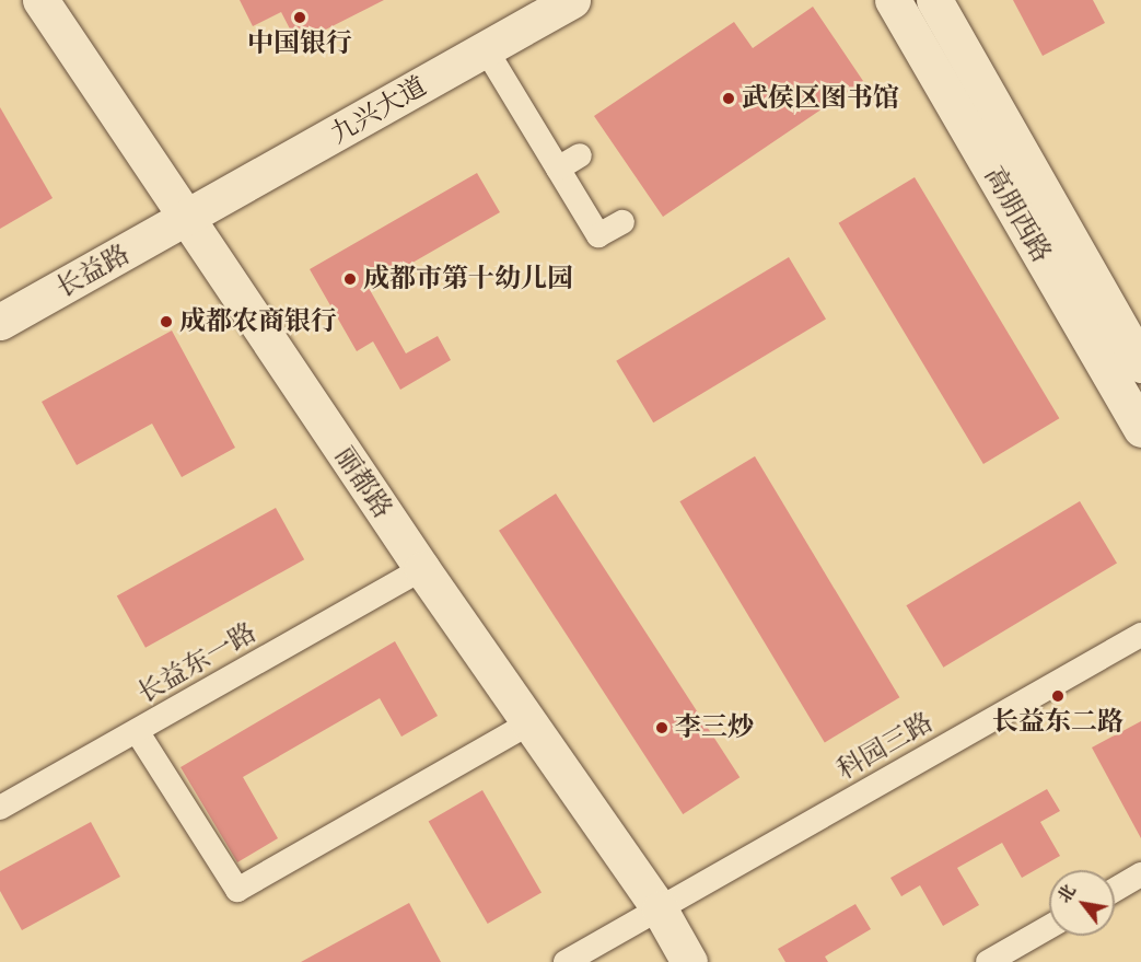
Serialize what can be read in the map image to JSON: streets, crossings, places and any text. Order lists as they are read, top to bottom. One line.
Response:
{"streets":{"street":["九兴大道","高朋西路","长益路","丽都路","长益东一路","科园三路"]},"crossings":[["九兴大道","长益路"],["九兴大道","丽都路"],["长益路","丽都路"],["丽都路","长益东一路"],["丽都路","科园三路"]],"places":["中国银行","武侯区图书馆","成都市第十幼儿园","成都农商银行","长益东二路","李三炒"],"north":"top left"}
